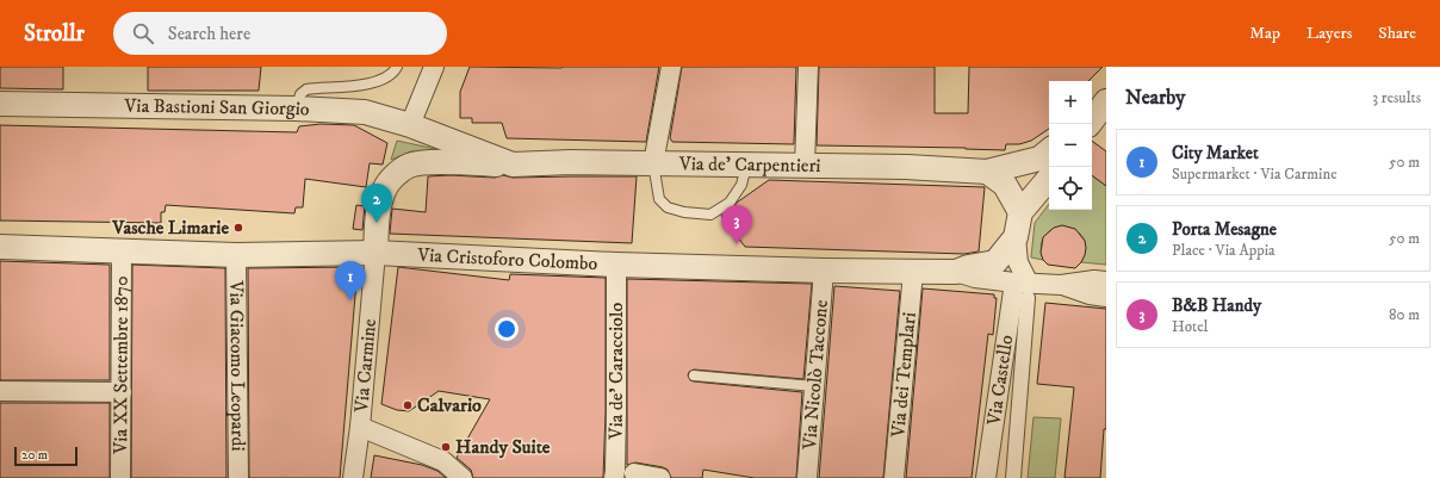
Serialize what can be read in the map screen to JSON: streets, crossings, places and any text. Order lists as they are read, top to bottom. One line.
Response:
{"streets":{"street":["Via Bastioni San Giorgio","Via de' Carpentieri","Via Cristoforo Colombo","Via XX Settembre 1870","Via Giacomo Leopardi","Via Carmine","Via de' Caracciolo","Via Nicolò Taccone","Via dei Templari","Via Castello"]},"crossings":[["Via Bastioni San Giorgio","Via de' Carpentieri"],["Via de' Carpentieri","Via Cristoforo Colombo"],["Via de' Carpentieri","Via Carmine"],["Via Cristoforo Colombo","Via XX Settembre 1870"],["Via Cristoforo Colombo","Via Giacomo Leopardi"],["Via Cristoforo Colombo","Via Carmine"],["Via Cristoforo Colombo","Via de' Caracciolo"],["Via Cristoforo Colombo","Via Nicolò Taccone"],["Via Cristoforo Colombo","Via dei Templari"],["Via Cristoforo Colombo","Via Castello"]],"places":["Vasche Limarie","Calvario","Handy Suite"],"scale_bar":"20 m","page":{"header":"Strollr","search":"Search here","nav":["Map","Layers","Share"],"heading":["Nearby","3 results"],"map_buttons":["+","−"],"list":[{"mark":"1","name":"City Market","note":"Supermarket · Via Carmine","value":"50 m"},{"mark":"2","name":"Porta Mesagne","note":"Place · Via Appia","value":"50 m"},{"mark":"3","name":"B&B Handy","note":"Hotel","value":"80 m"}],"pins":["2","3","1"],"scale":"20 m"}}
